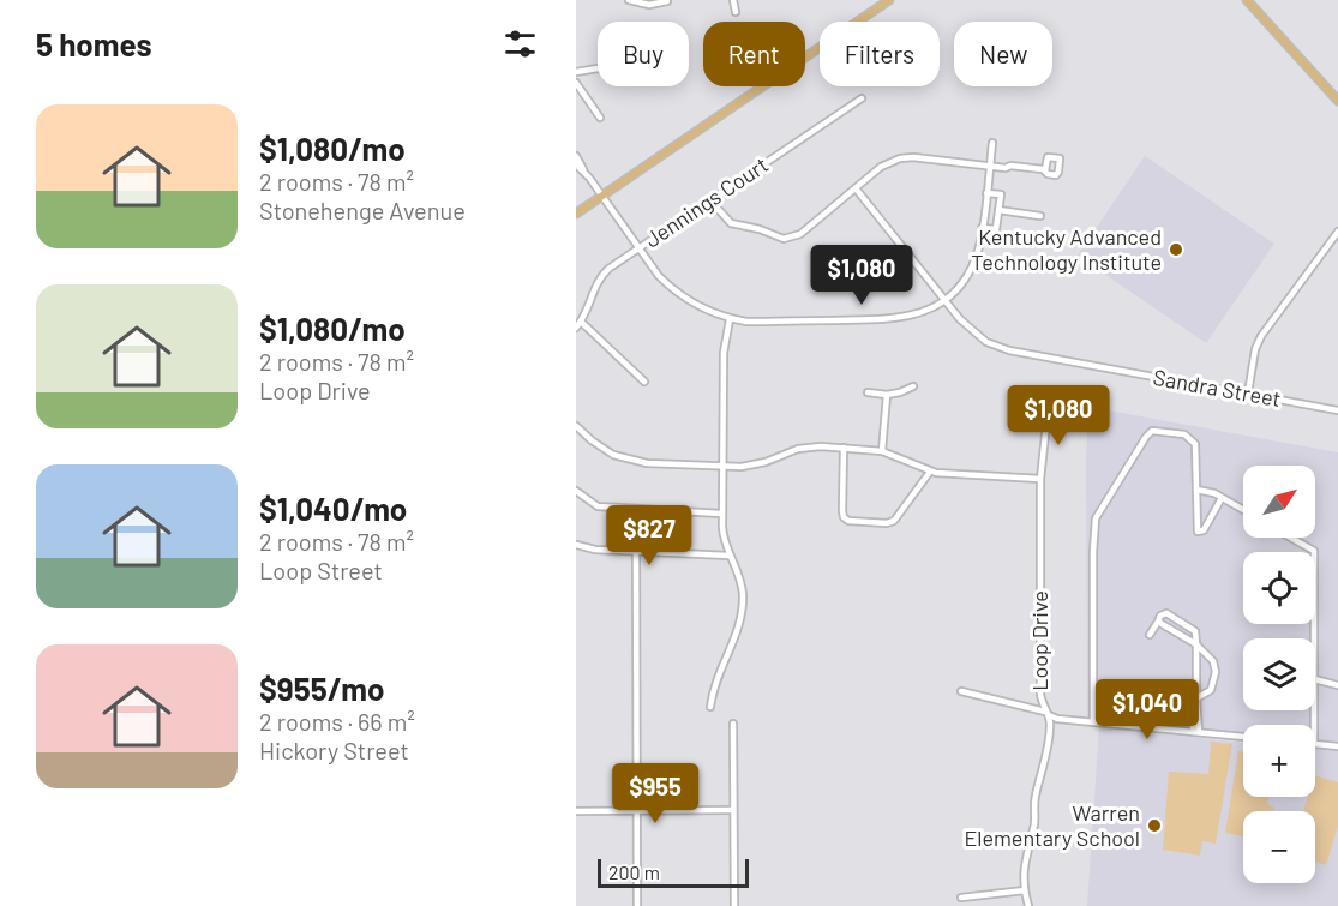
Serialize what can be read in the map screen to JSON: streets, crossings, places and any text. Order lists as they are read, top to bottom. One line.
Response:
{"streets":{"street":["Jennings Court","Sandra Street","Loop Drive"]},"places":["Kentucky Advanced Technology Institute","Warren Elementary School"],"scale_bar":"200 m","north":"top right","page":{"heading":"5 homes","chip":["Buy","Rent","Filters","New"],"list":[{"name":"$1,080/mo","note":"2 rooms · 78 m² · Stonehenge Avenue"},{"name":"$1,080/mo","note":"2 rooms · 78 m² · Loop Drive"},{"name":"$1,040/mo","note":"2 rooms · 78 m² · Loop Street"},{"name":"$955/mo","note":"2 rooms · 66 m² · Hickory Street"}],"price":["$1,080","$1,080","$827","$1,040","$955"],"map_buttons":["+","−"],"scale":"200 m"}}
